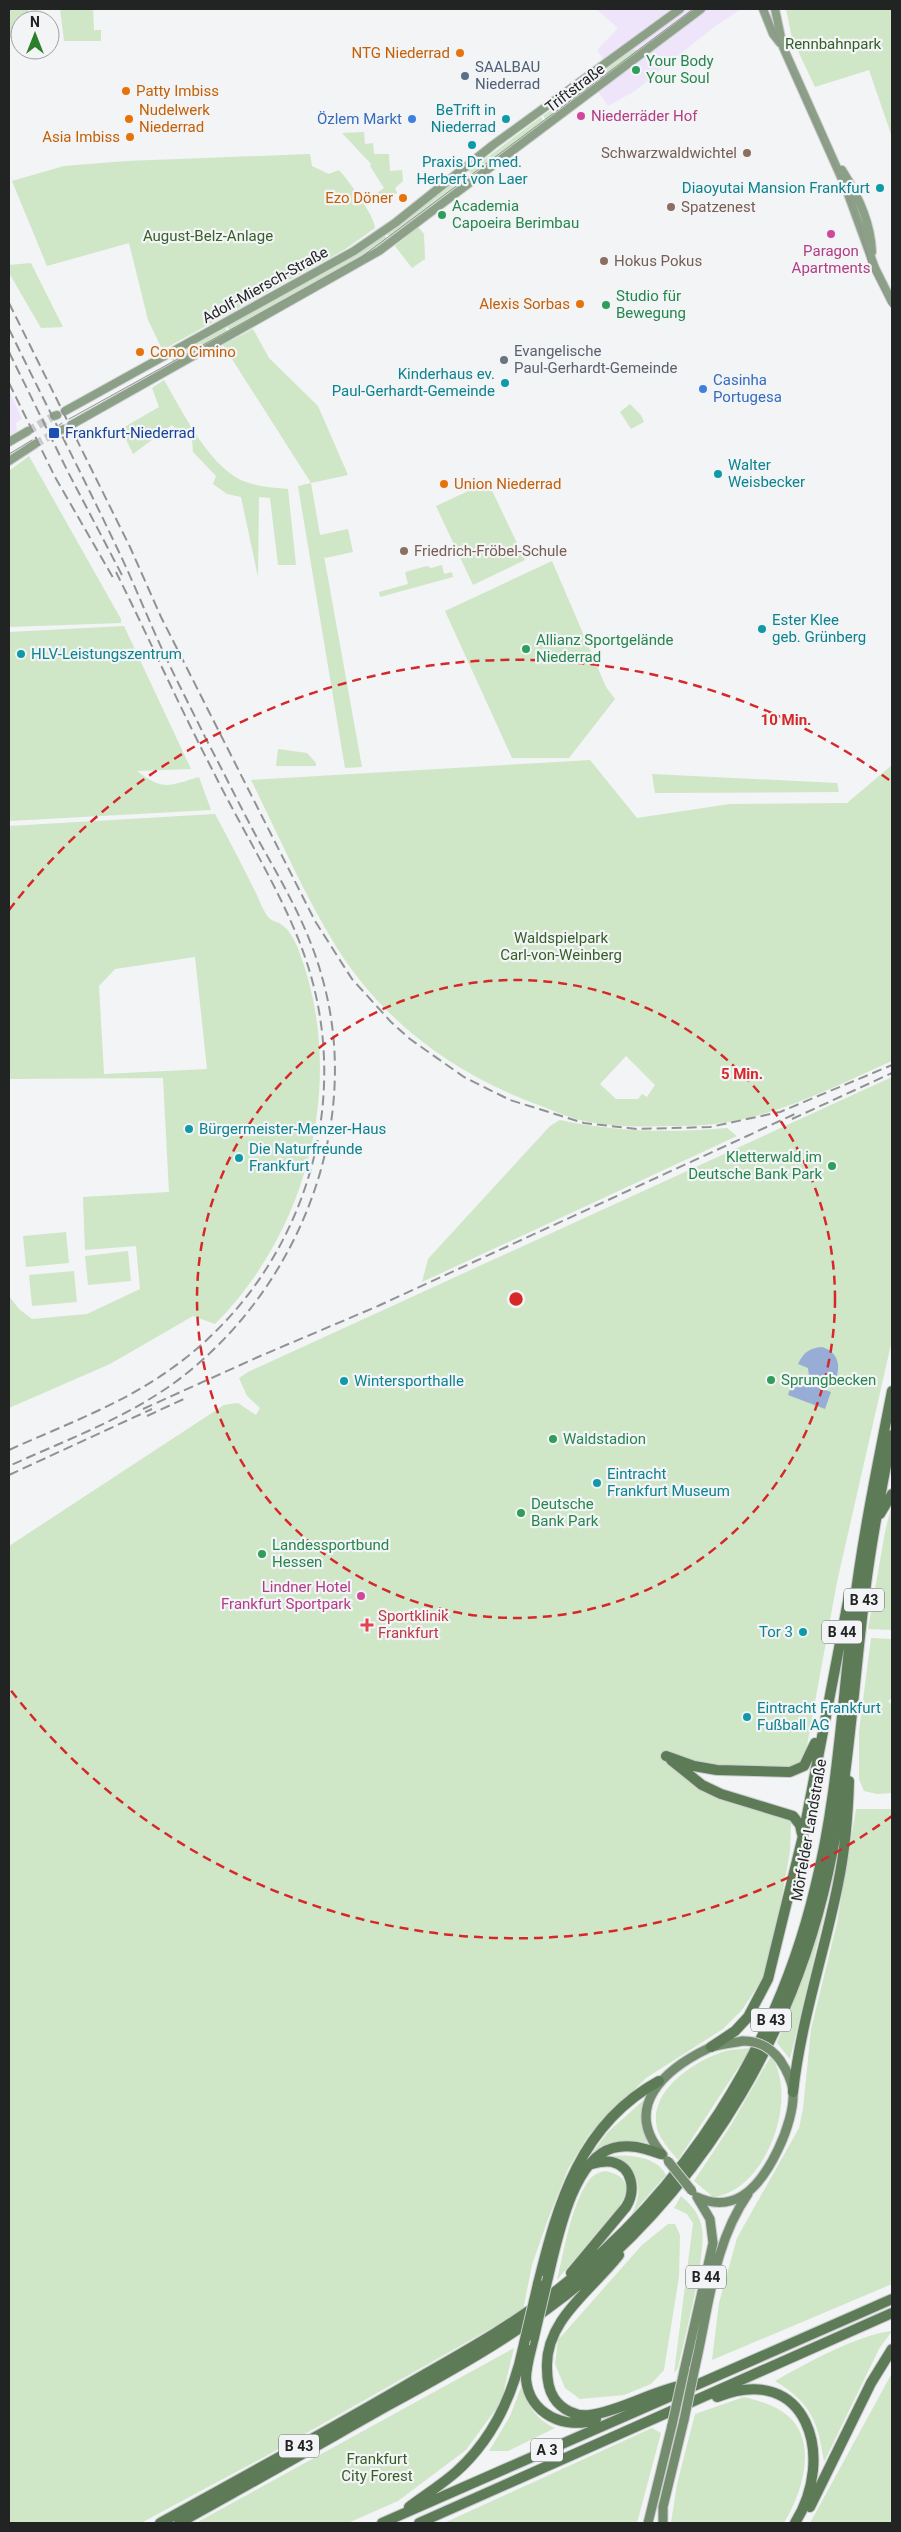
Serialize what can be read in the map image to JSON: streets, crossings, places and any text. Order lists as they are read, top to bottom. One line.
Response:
{"streets":{"highway":["B 43","B 44","Mörfelder Landstraße","A 3"],"main road":["Triftstraße","Adolf-Miersch-Straße"]},"crossings":[["Triftstraße","Adolf-Miersch-Straße"],["B 44","Mörfelder Landstraße"]],"parks":["Rennbahnpark","August-Belz-Anlage","Waldspielpark Carl-von-Weinberg","Frankfurt City Forest"],"places":{"other":["NTG Niederrad","Your Body Your Soul","SAALBAU Niederrad","Patty Imbiss","Niederräder Hof","Nudelwerk Niederrad","Özlem Markt","BeTrift in Niederrad","Asia Imbiss","Praxis Dr. med. Herbert von Laer","Schwarzwaldwichtel","Diaoyutai Mansion Frankfurt","Ezo Döner","Spatzenest","Academia Capoeira Berimbau","Paragon Apartments","Hokus Pokus","Alexis Sorbas","Studio für Bewegung","Cono Cimino","Evangelische Paul-Gerhardt-Gemeinde","Kinderhaus ev. Paul-Gerhardt-Gemeinde","Casinha Portugesa","Walter Weisbecker","Union Niederrad","Friedrich-Fröbel-Schule","Ester Klee geb. Grünberg","Allianz Sportgelände Niederrad","HLV-Leistungszentrum","Bürgermeister-Menzer-Haus","Die Naturfreunde Frankfurt","Kletterwald im Deutsche Bank Park","Sprungbecken","Wintersporthalle","Waldstadion","Eintracht Frankfurt Museum","Deutsche Bank Park","Landessportbund Hessen","Lindner Hotel Frankfurt Sportpark","Tor 3","Eintracht Frankfurt Fußball AG"],"transit":["Frankfurt-Niederrad"],"health":["Sportklinik Frankfurt"]},"north":"top","rings":["10 Min.","5 Min."]}
